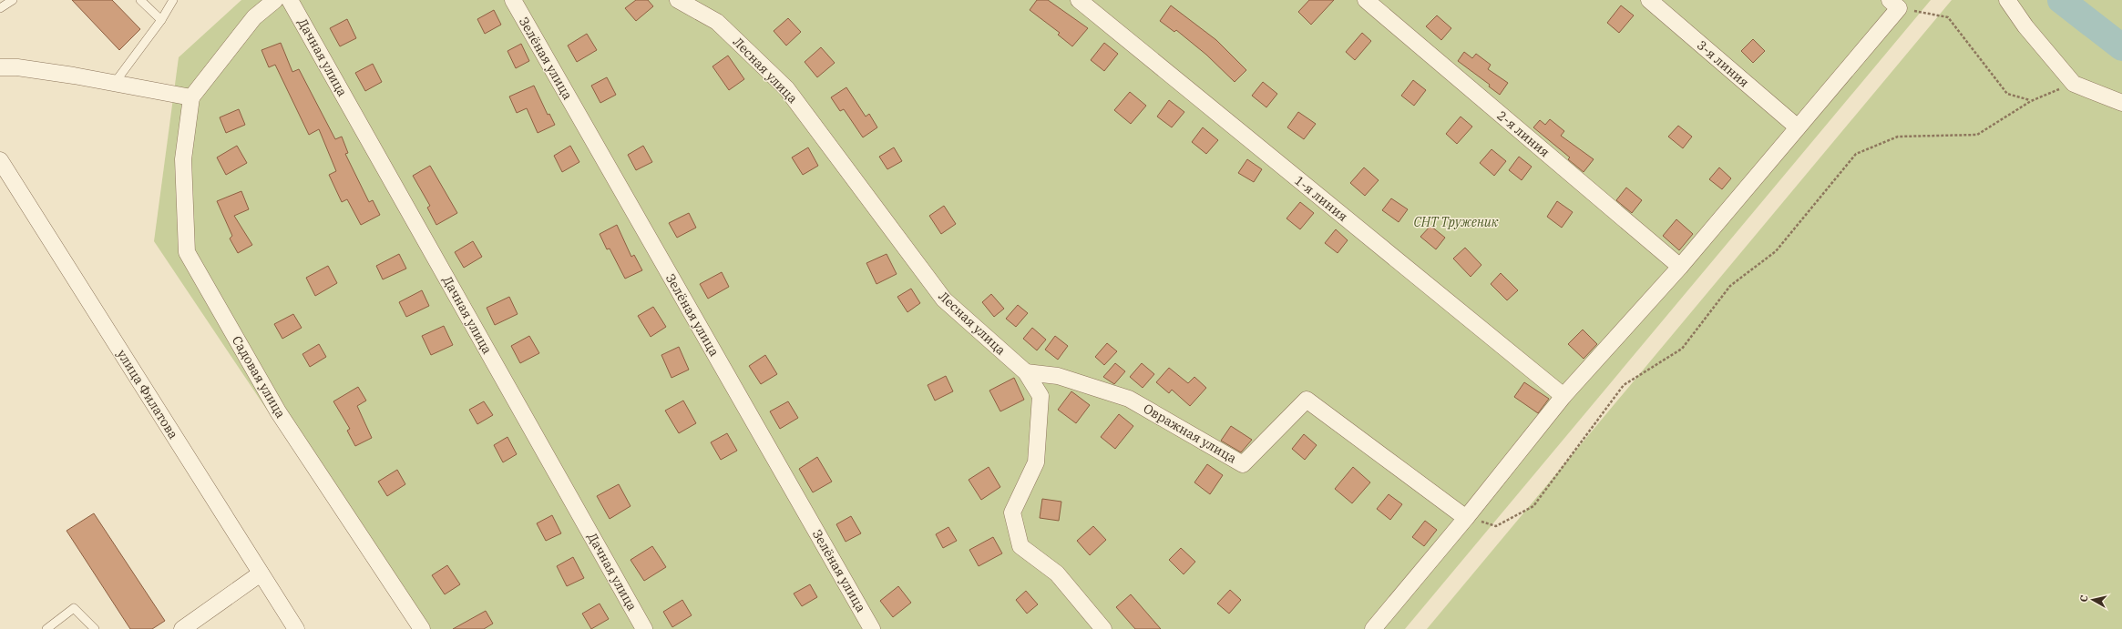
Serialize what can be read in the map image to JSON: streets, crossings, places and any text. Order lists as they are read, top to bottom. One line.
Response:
{"streets":{"street":["Дачная улица","Зелёная улица","3-я линия","Лесная улица","2-я линия","1-я линия","Садовая улица","улица Филатова","Овражная улица"]},"crossings":[["Лесная улица","Овражная улица"]],"parks":["СНТ Труженик"],"north":"left"}
